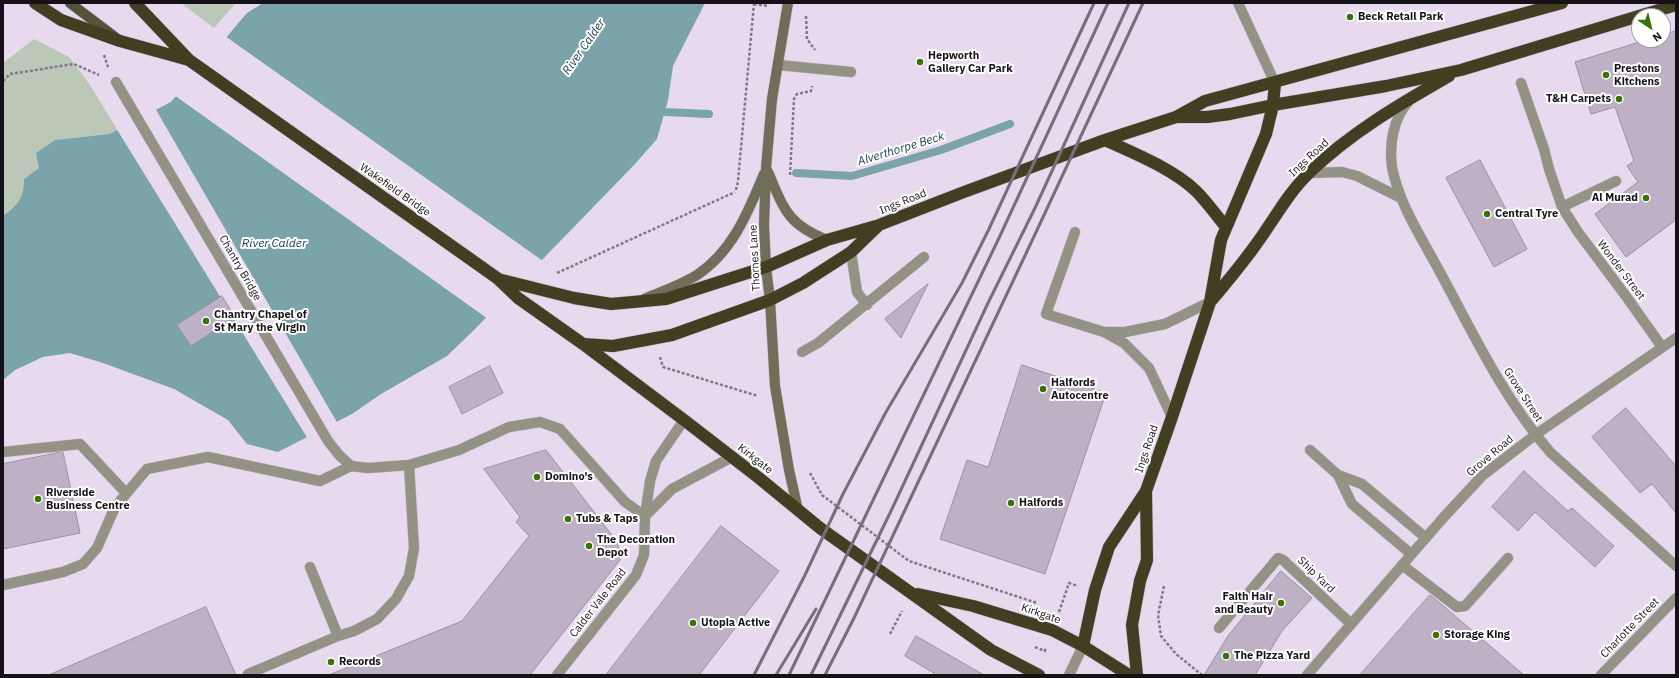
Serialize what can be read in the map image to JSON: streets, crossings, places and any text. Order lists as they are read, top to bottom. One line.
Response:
{"streets":{"highway":["Ings Road","Wakefield Bridge","Kirkgate"],"street":["Thornes Lane","Chantry Bridge","Wonder Street","Grove Street","Grove Road","Ship Yard","Calder Vale Road","Charlotte Street"]},"crossings":[["Ings Road","Wakefield Bridge"],["Ings Road","Thornes Lane"],["Ings Road","Grove Street"],["Ings Road","Kirkgate"],["Wakefield Bridge","Kirkgate"],["Thornes Lane","Kirkgate"],["Wonder Street","Grove Road"],["Grove Street","Grove Road"],["Grove Road","Ship Yard"],["Kirkgate","Calder Vale Road"]],"water":["River Calder","Alverthorpe Beck"],"places":["Beck Retail Park","Hepworth Gallery Car Park","Prestons Kitchens","T&H Carpets","Al Murad","Central Tyre","Chantry Chapel of St Mary the Virgin","Halfords Autocentre","Domino's","Riverside Business Centre","Halfords","Tubs & Taps","The Decoration Depot","Faith Hair and Beauty","Utopia Active","Storage King","The Pizza Yard","Records"],"north":"bottom right"}
